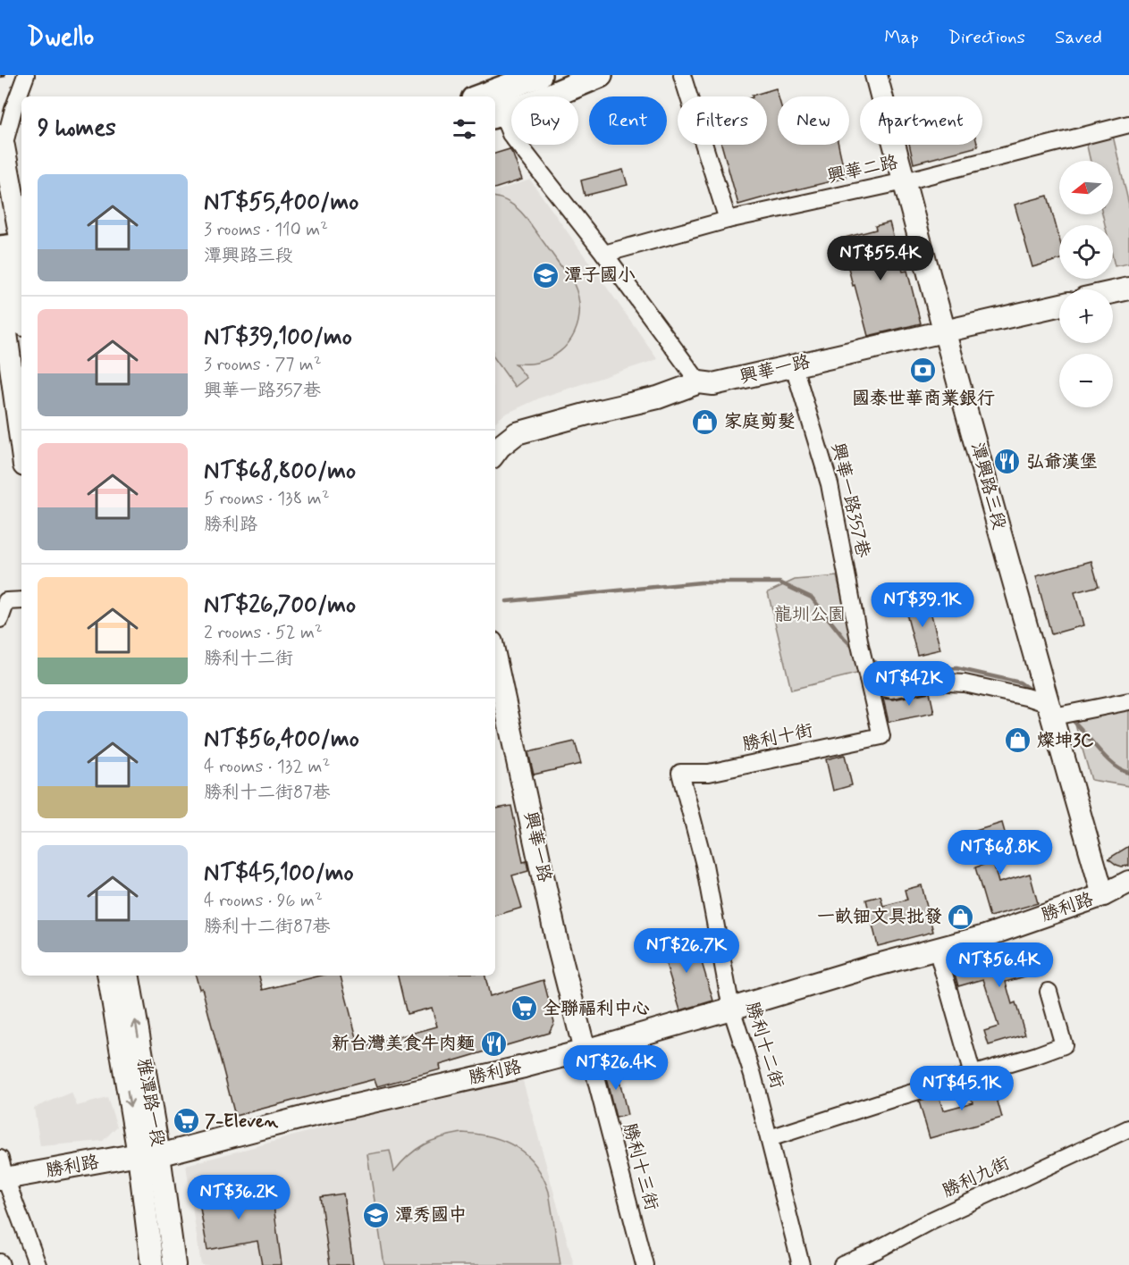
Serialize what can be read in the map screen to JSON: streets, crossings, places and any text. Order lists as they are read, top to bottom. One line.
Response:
{"streets":{"street":["興華二路","興華一路","潭興路三段","興華一路357巷","勝利十街","勝利路","勝利十二街","雅潭路一段","勝利十三街","勝利九街"]},"crossings":[["興華二路","潭興路三段"],["興華一路","潭興路三段"],["興華一路","興華一路357巷"],["興華一路","勝利路"],["興華一路","勝利十三街"],["潭興路三段","勝利路"],["興華一路357巷","勝利十街"],["勝利十街","勝利十二街"],["勝利路","勝利十二街"],["勝利路","雅潭路一段"],["勝利路","勝利十三街"]],"parks":["龍圳公園"],"places":{"school or university":["潭子國小","潭秀國中"],"bank":["國泰世華商業銀行"],"shop":["家庭剪髮","燦坤3C","一畝钿文具批發"],"restaurant":["弘爺漢堡","新台灣美食牛肉麵"],"supermarket":["全聯福利中心","7-Eleven"]},"north":"left","page":{"header":"Dwello","nav":["Map","Directions","Saved"],"chip":["Buy","Rent","Filters","New","Apartment"],"heading":"9 homes","map_buttons":["+","−"],"list":[{"name":"NT$55,400/mo","note":"3 rooms · 110 m² · 潭興路三段"},{"name":"NT$39,100/mo","note":"3 rooms · 77 m² · 興華一路357巷"},{"name":"NT$68,800/mo","note":"5 rooms · 138 m² · 勝利路"},{"name":"NT$26,700/mo","note":"2 rooms · 52 m² · 勝利十二街"},{"name":"NT$56,400/mo","note":"4 rooms · 132 m² · 勝利十二街87巷"},{"name":"NT$45,100/mo","note":"4 rooms · 96 m² · 勝利十二街87巷"}],"price":["NT$55.4K","NT$39.1K","NT$42K","NT$68.8K","NT$26.7K","NT$56.4K","NT$26.4K","NT$45.1K","NT$36.2K"]}}
